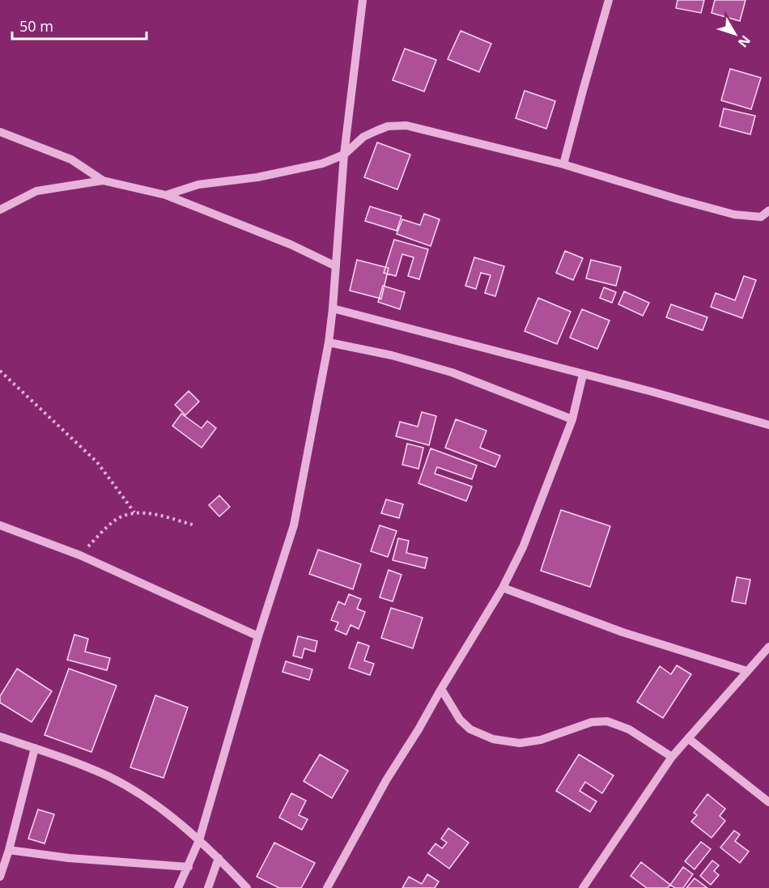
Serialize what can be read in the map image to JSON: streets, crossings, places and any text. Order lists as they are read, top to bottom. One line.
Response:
{"scale_bar":"50 m","north":"bottom right"}
